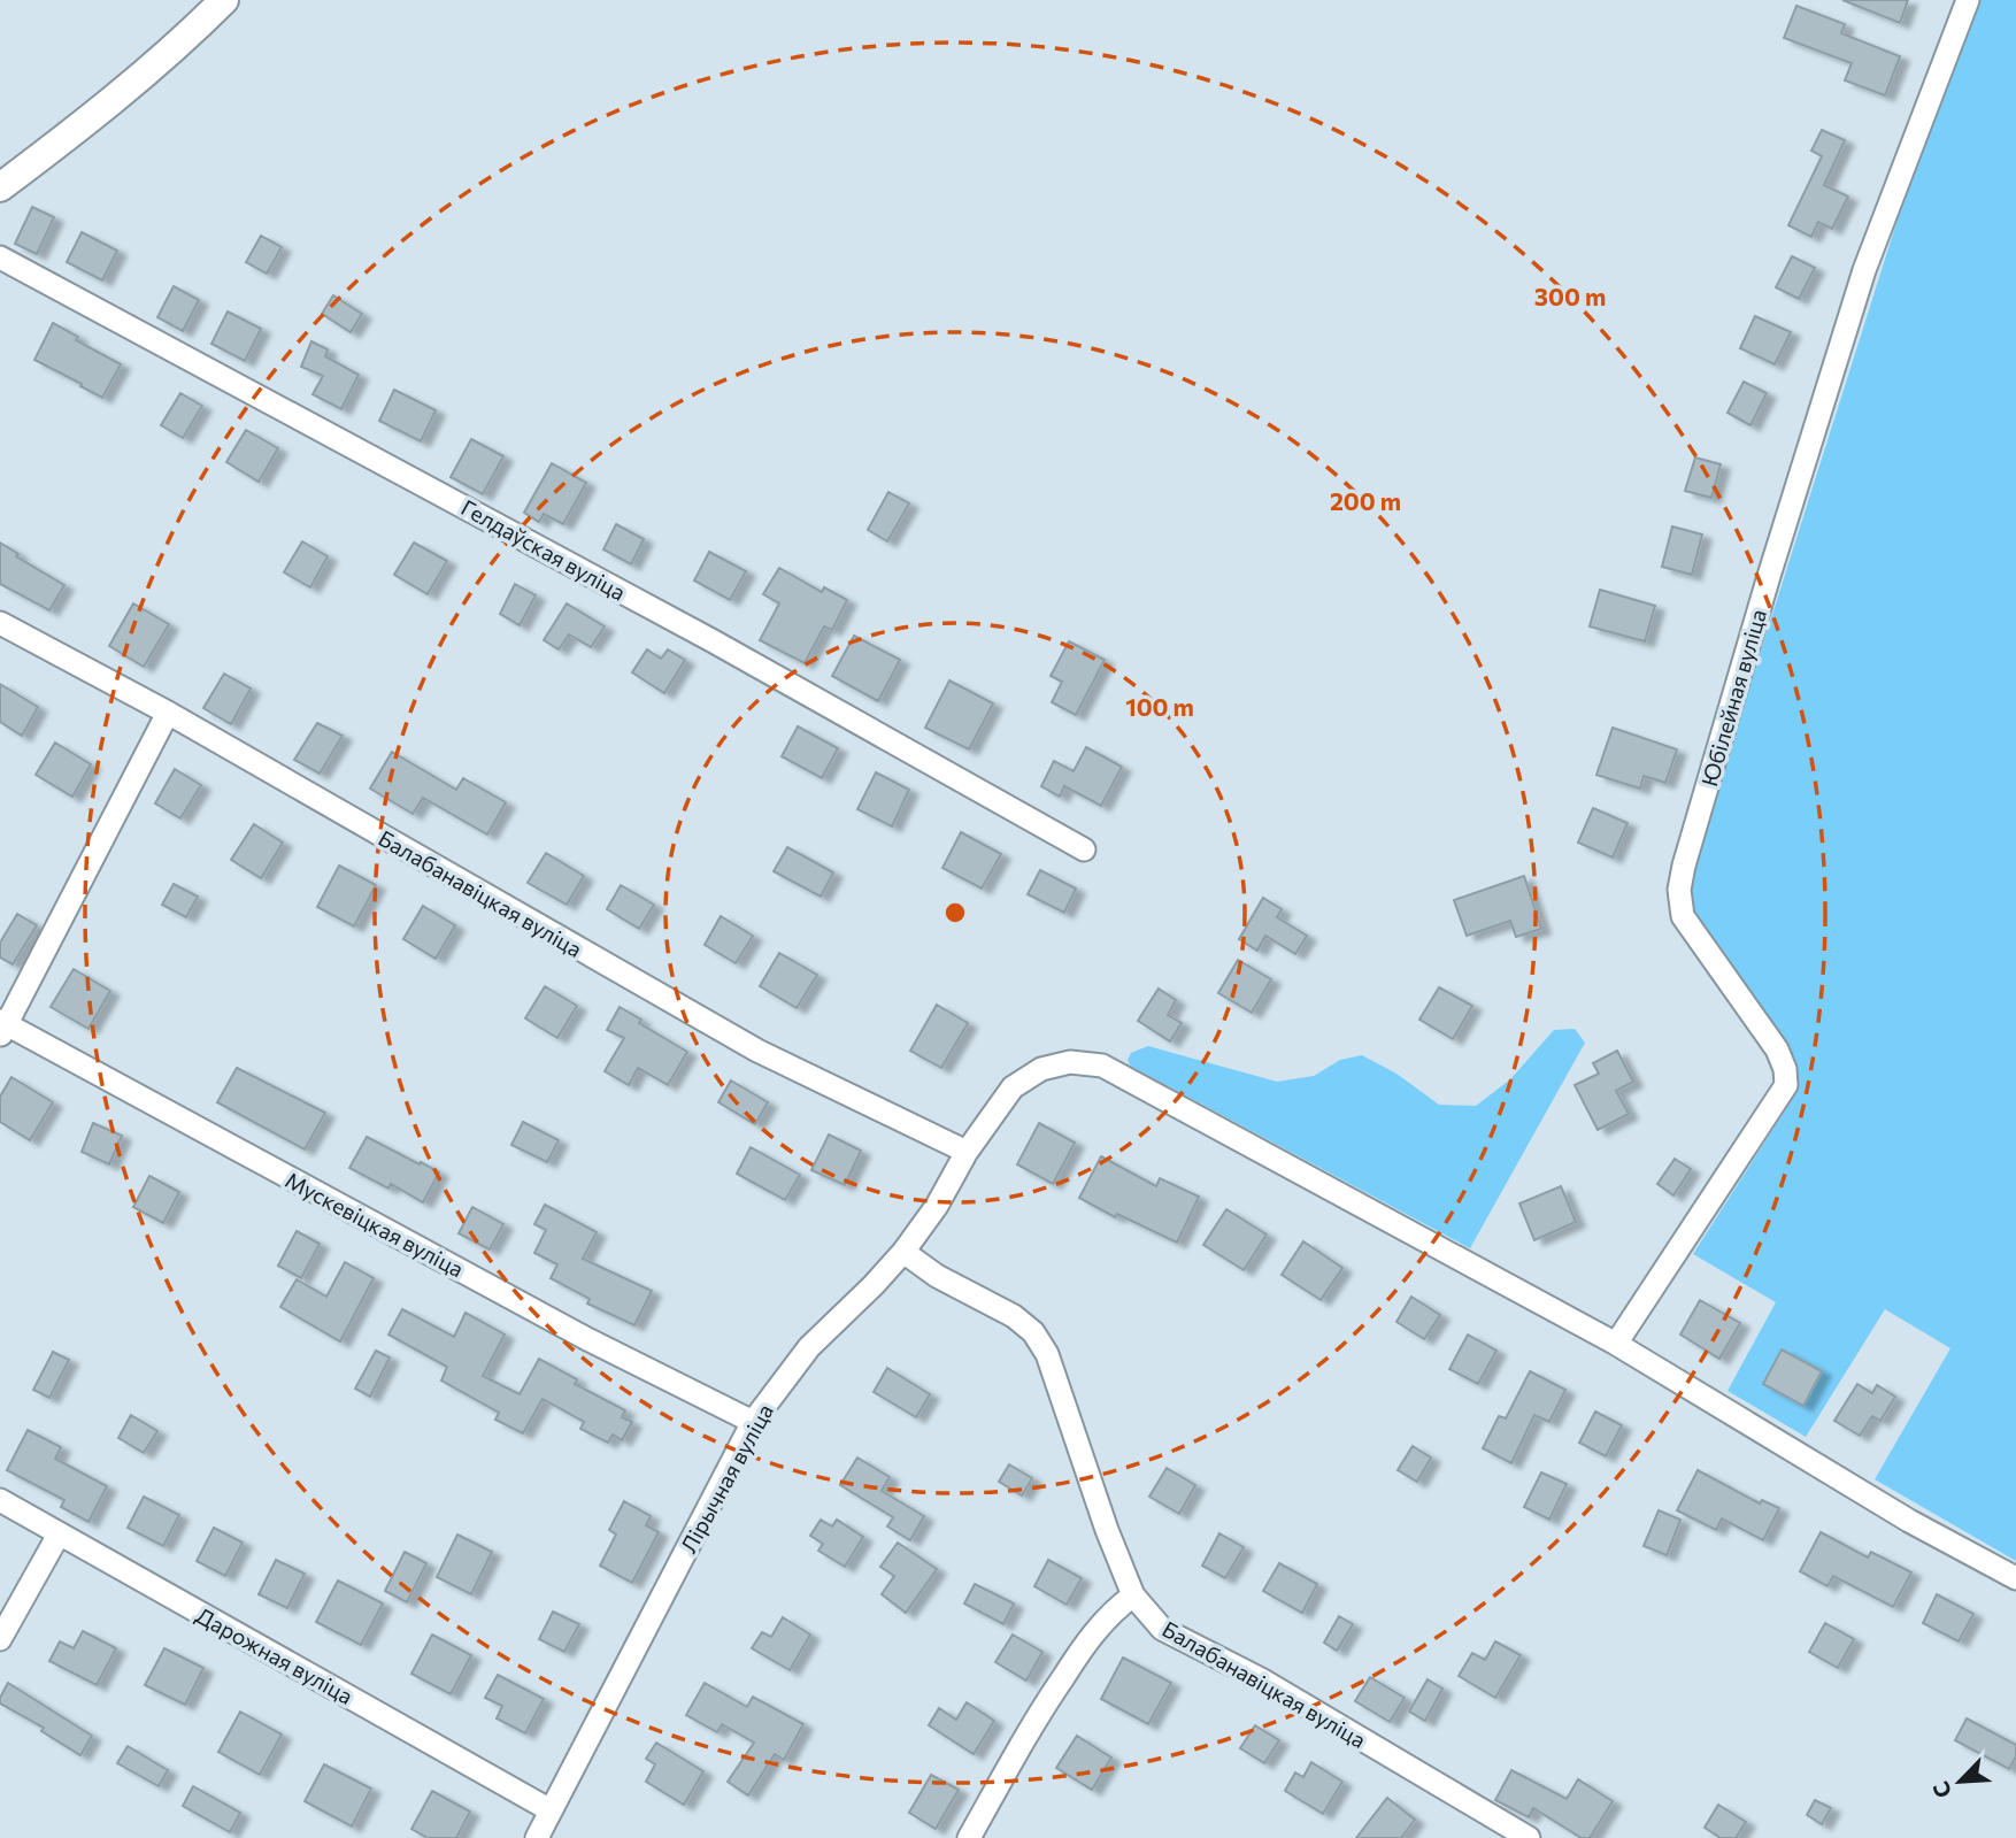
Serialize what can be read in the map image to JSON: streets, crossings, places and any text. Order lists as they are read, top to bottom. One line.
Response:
{"streets":{"street":["Гелдаўская вуліца","Юбілейная вуліца","Балабанавіцкая вуліца","Мускевіцкая вуліца","Лірычная вуліца","Дарожная вуліца"]},"crossings":[["Юбілейная вуліца","Лірычная вуліца"],["Балабанавіцкая вуліца","Лірычная вуліца"],["Мускевіцкая вуліца","Лірычная вуліца"],["Лірычная вуліца","Дарожная вуліца"]],"north":"bottom left","rings":["300 m","200 m","100 m"]}
